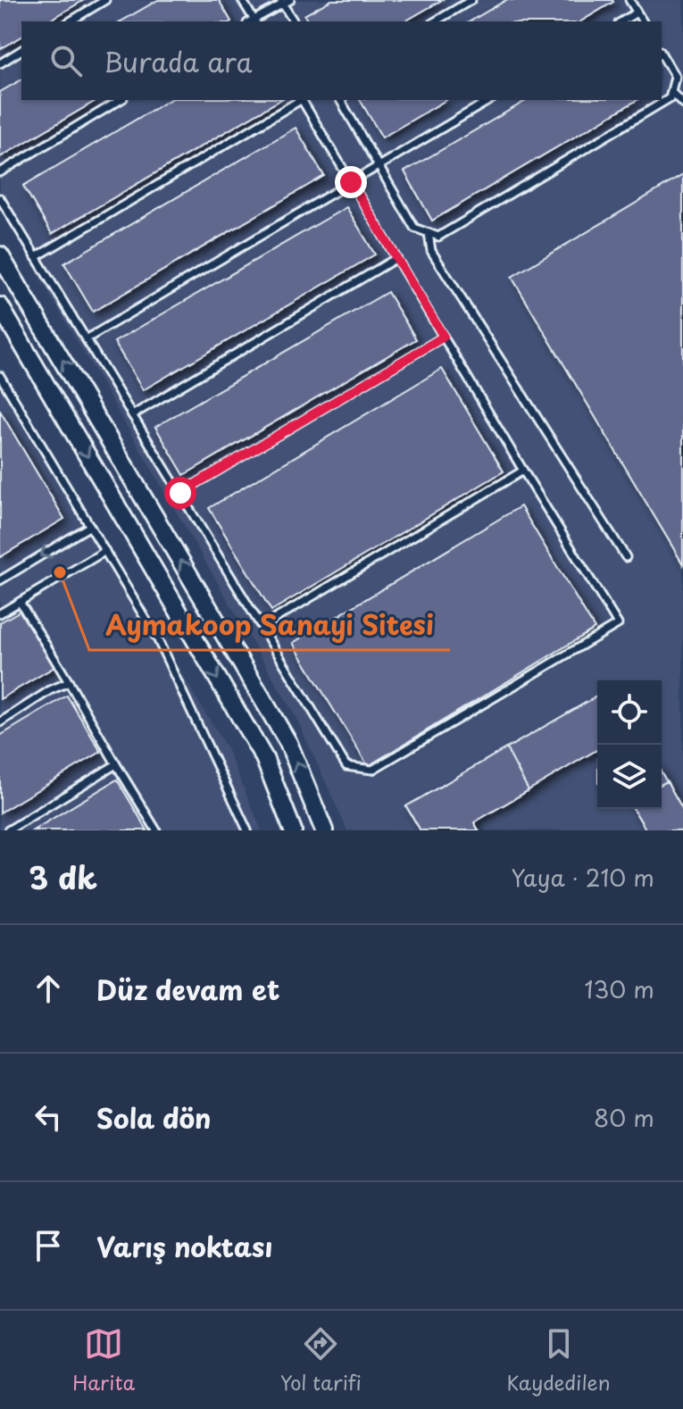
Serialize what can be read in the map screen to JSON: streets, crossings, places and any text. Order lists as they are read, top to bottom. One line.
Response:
{"places":["Aymakoop Sanayi Sitesi"],"page":{"search":"Burada ara","heading":["3 dk","Yaya · 210 m"],"list":[["Düz devam et","130 m"],["Sola dön","80 m"],"Varış noktası"],"nav":["Harita","Yol tarifi","Kaydedilen"]}}
